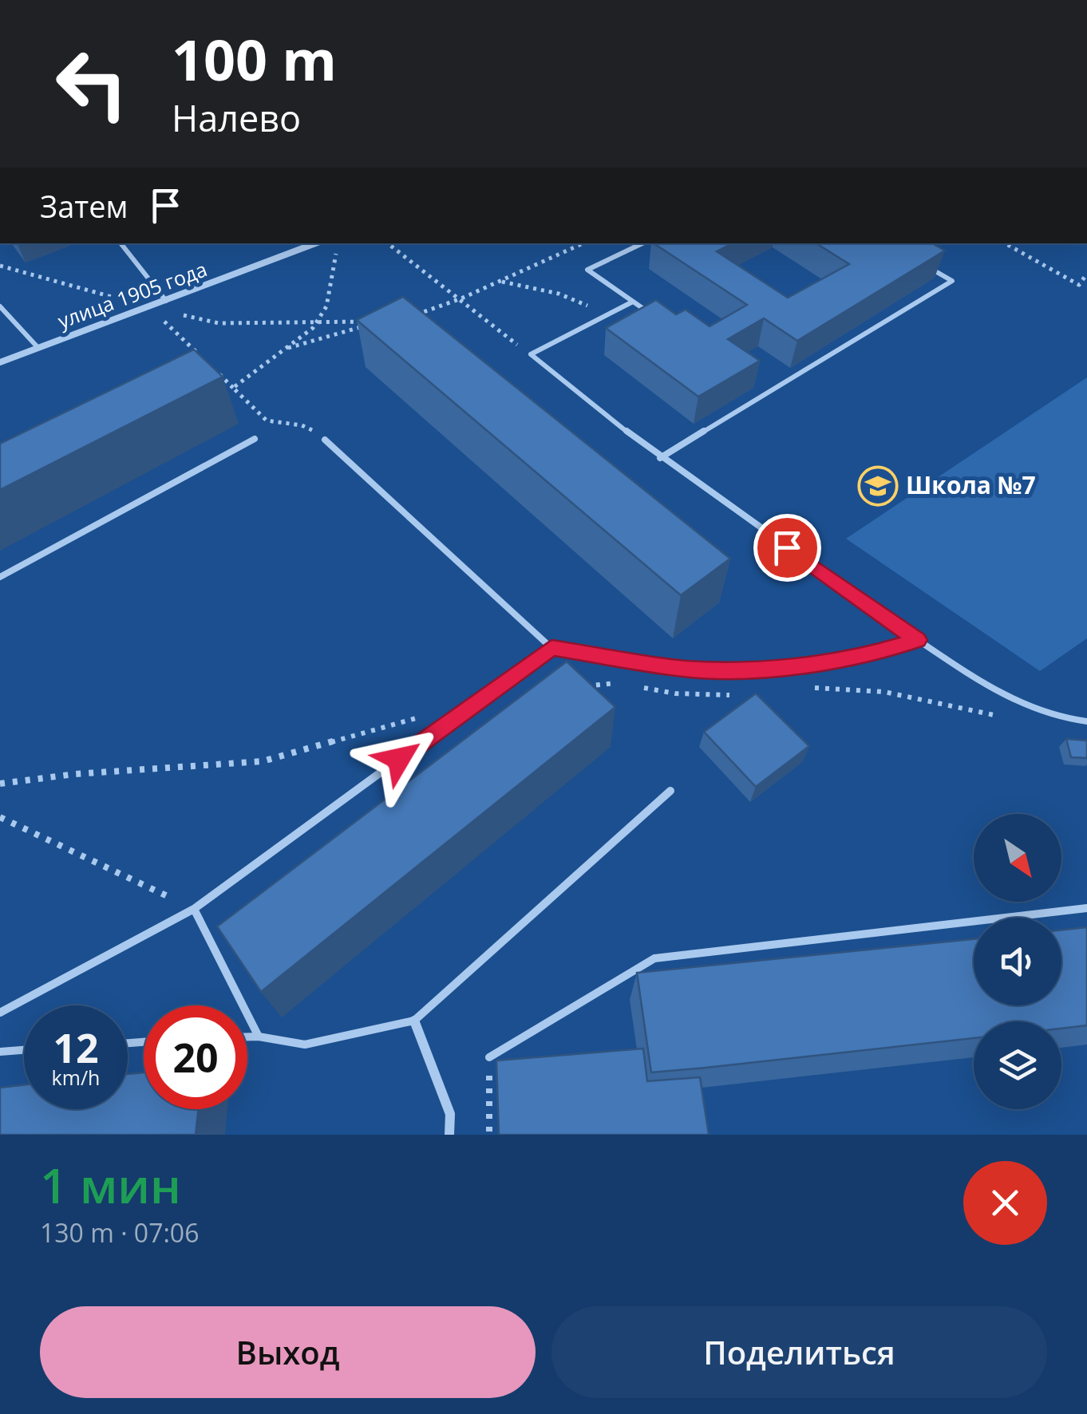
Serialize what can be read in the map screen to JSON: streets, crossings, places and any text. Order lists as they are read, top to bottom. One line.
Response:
{"streets":{"street":["улица 1905 года"]},"places":{"school or university":["Школа №7"]},"north":"bottom right","page":{"turn":["100 m","Налево"],"then":"Затем","speed":"12 km/h","limit":"20","heading":["1 мин","130 m · 07:06"],"buttons":["Выход","Поделиться"]}}
